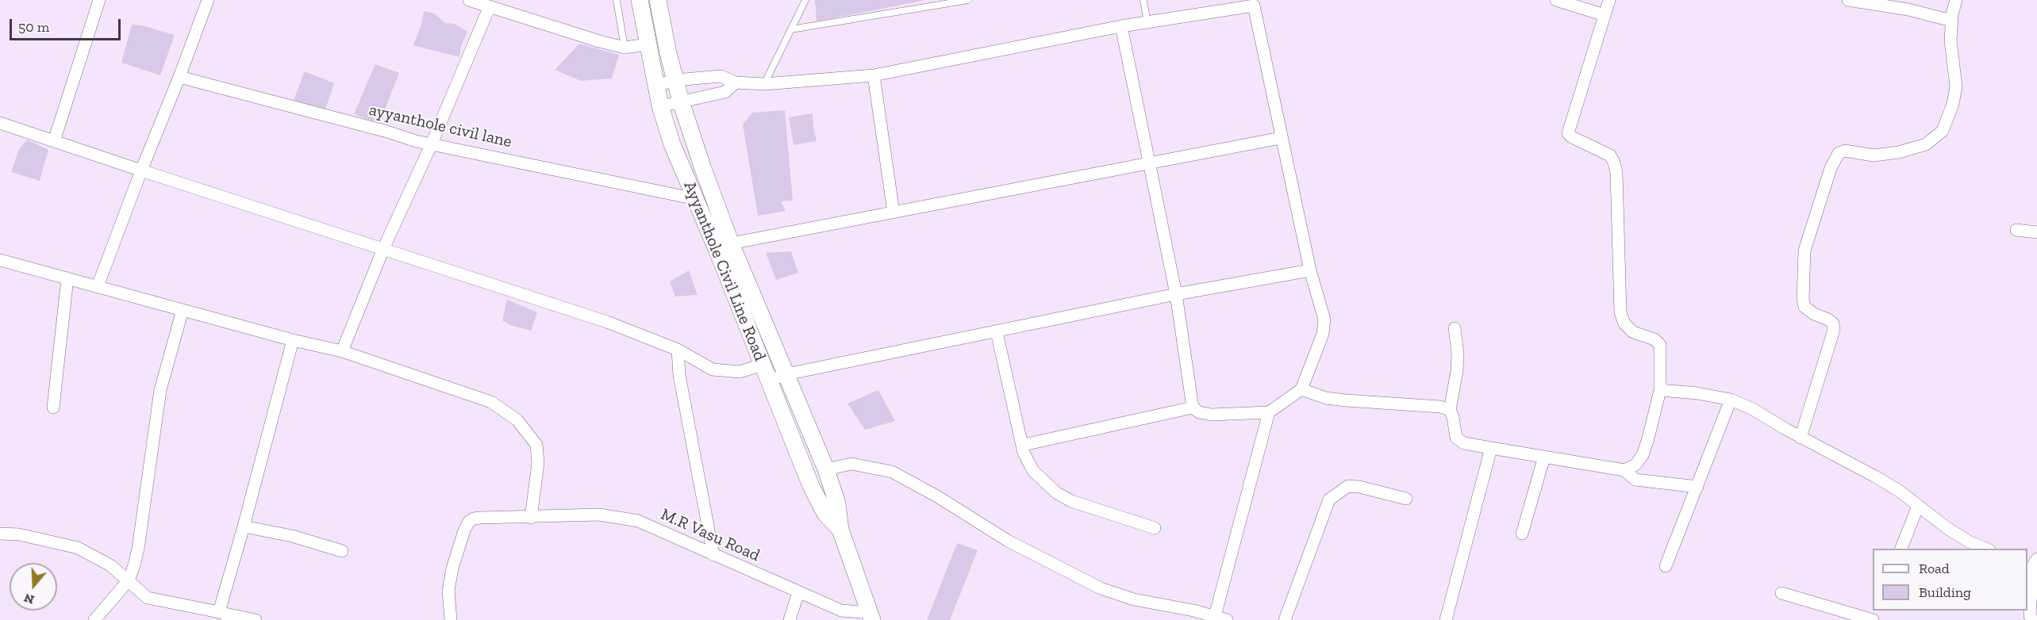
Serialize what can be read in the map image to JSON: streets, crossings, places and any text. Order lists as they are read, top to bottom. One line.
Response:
{"streets":{"main road":["Ayyanthole Civil Line Road"],"street":["ayyanthole civil lane","M.R Vasu Road"]},"crossings":[["ayyanthole civil lane","Ayyanthole Civil Line Road"],["Ayyanthole Civil Line Road","M.R Vasu Road"]],"legend":["Road","Building"],"scale_bar":"50 m","north":"bottom"}
